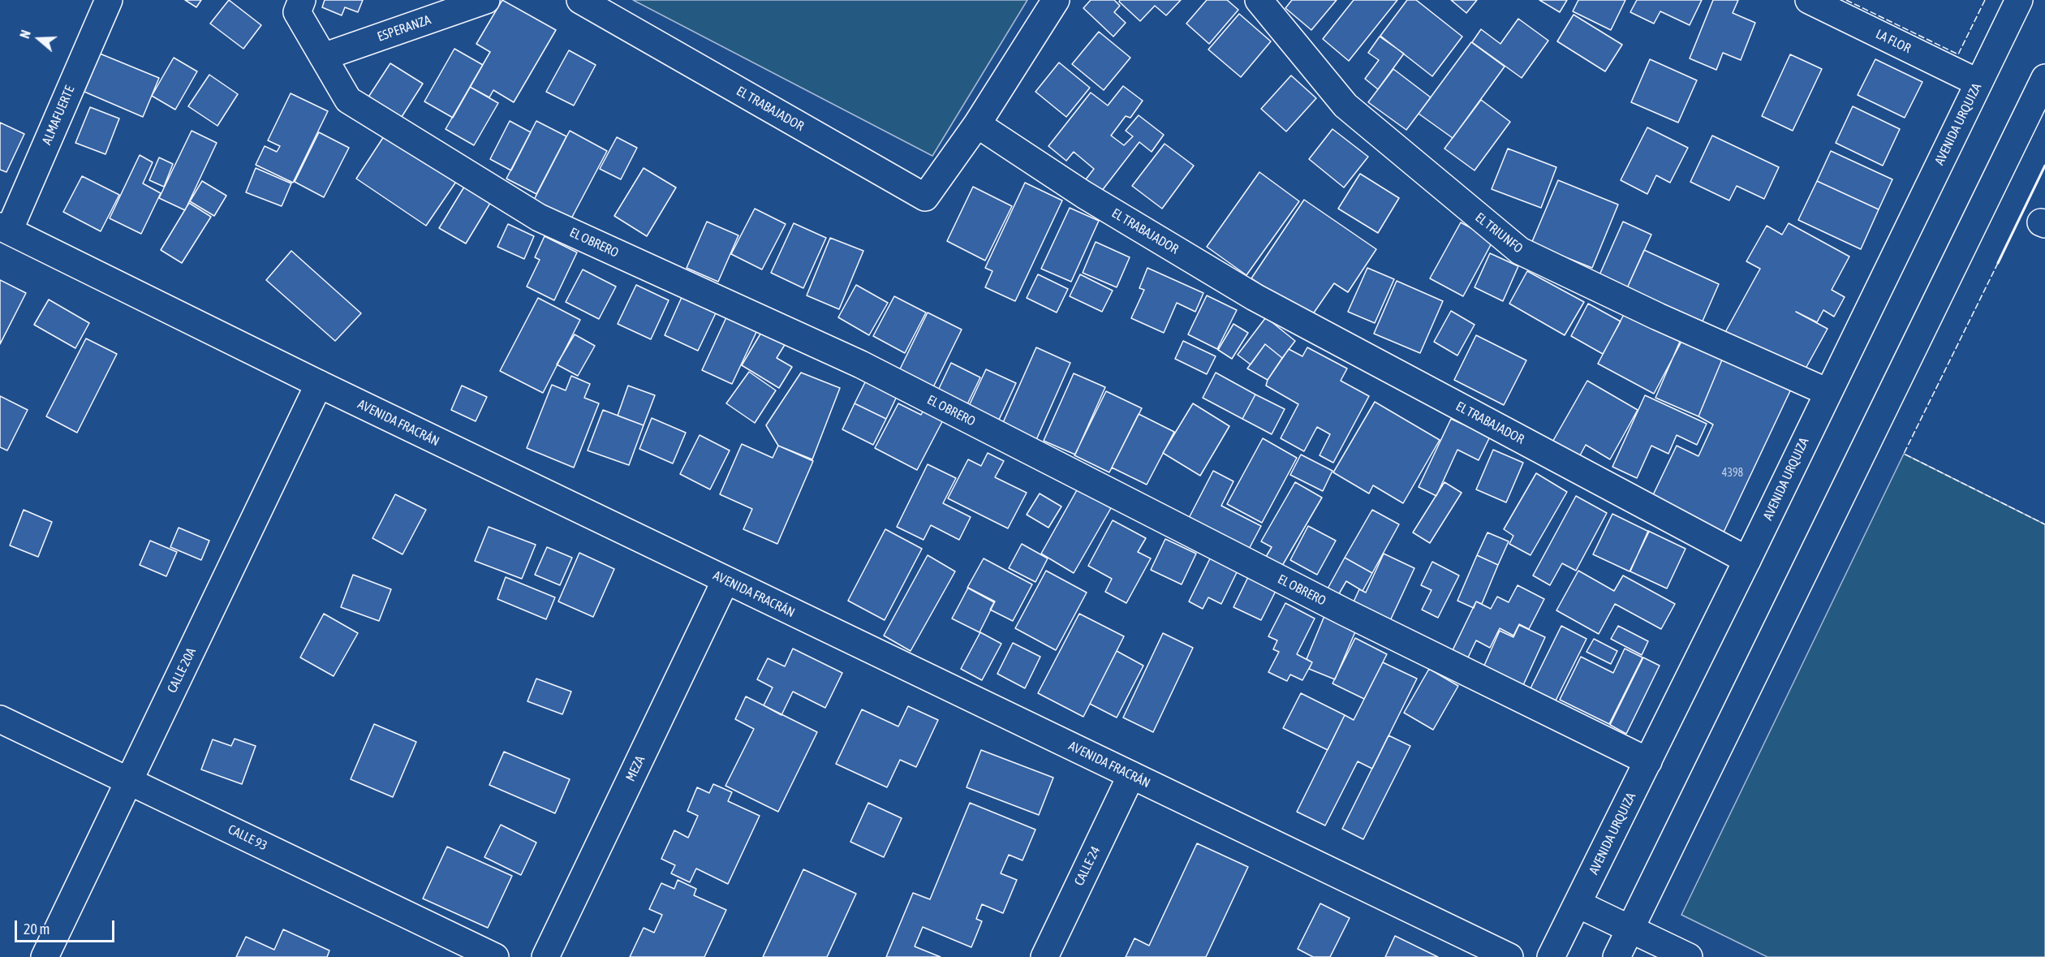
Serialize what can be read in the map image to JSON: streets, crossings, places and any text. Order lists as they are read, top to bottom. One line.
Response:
{"streets":{"main road":["ESPERANZA","LA FLOR","EL TRABAJADOR","ALMAFUERTE","AVENIDA URQUIZA","EL TRIUNFO","EL OBRERO","AVENIDA FRACRÁN","CALLE 20A","MEZA","CALLE 93","CALLE 24"]},"crossings":[["ESPERANZA","EL OBRERO"],["LA FLOR","AVENIDA URQUIZA"],["EL TRABAJADOR","AVENIDA URQUIZA"],["ALMAFUERTE","AVENIDA FRACRÁN"],["AVENIDA URQUIZA","EL TRIUNFO"],["AVENIDA URQUIZA","EL OBRERO"],["AVENIDA FRACRÁN","CALLE 20A"],["AVENIDA FRACRÁN","MEZA"],["AVENIDA FRACRÁN","CALLE 24"],["CALLE 20A","CALLE 93"]],"house_numbers":["4398"],"scale_bar":"20 m","north":"left"}
